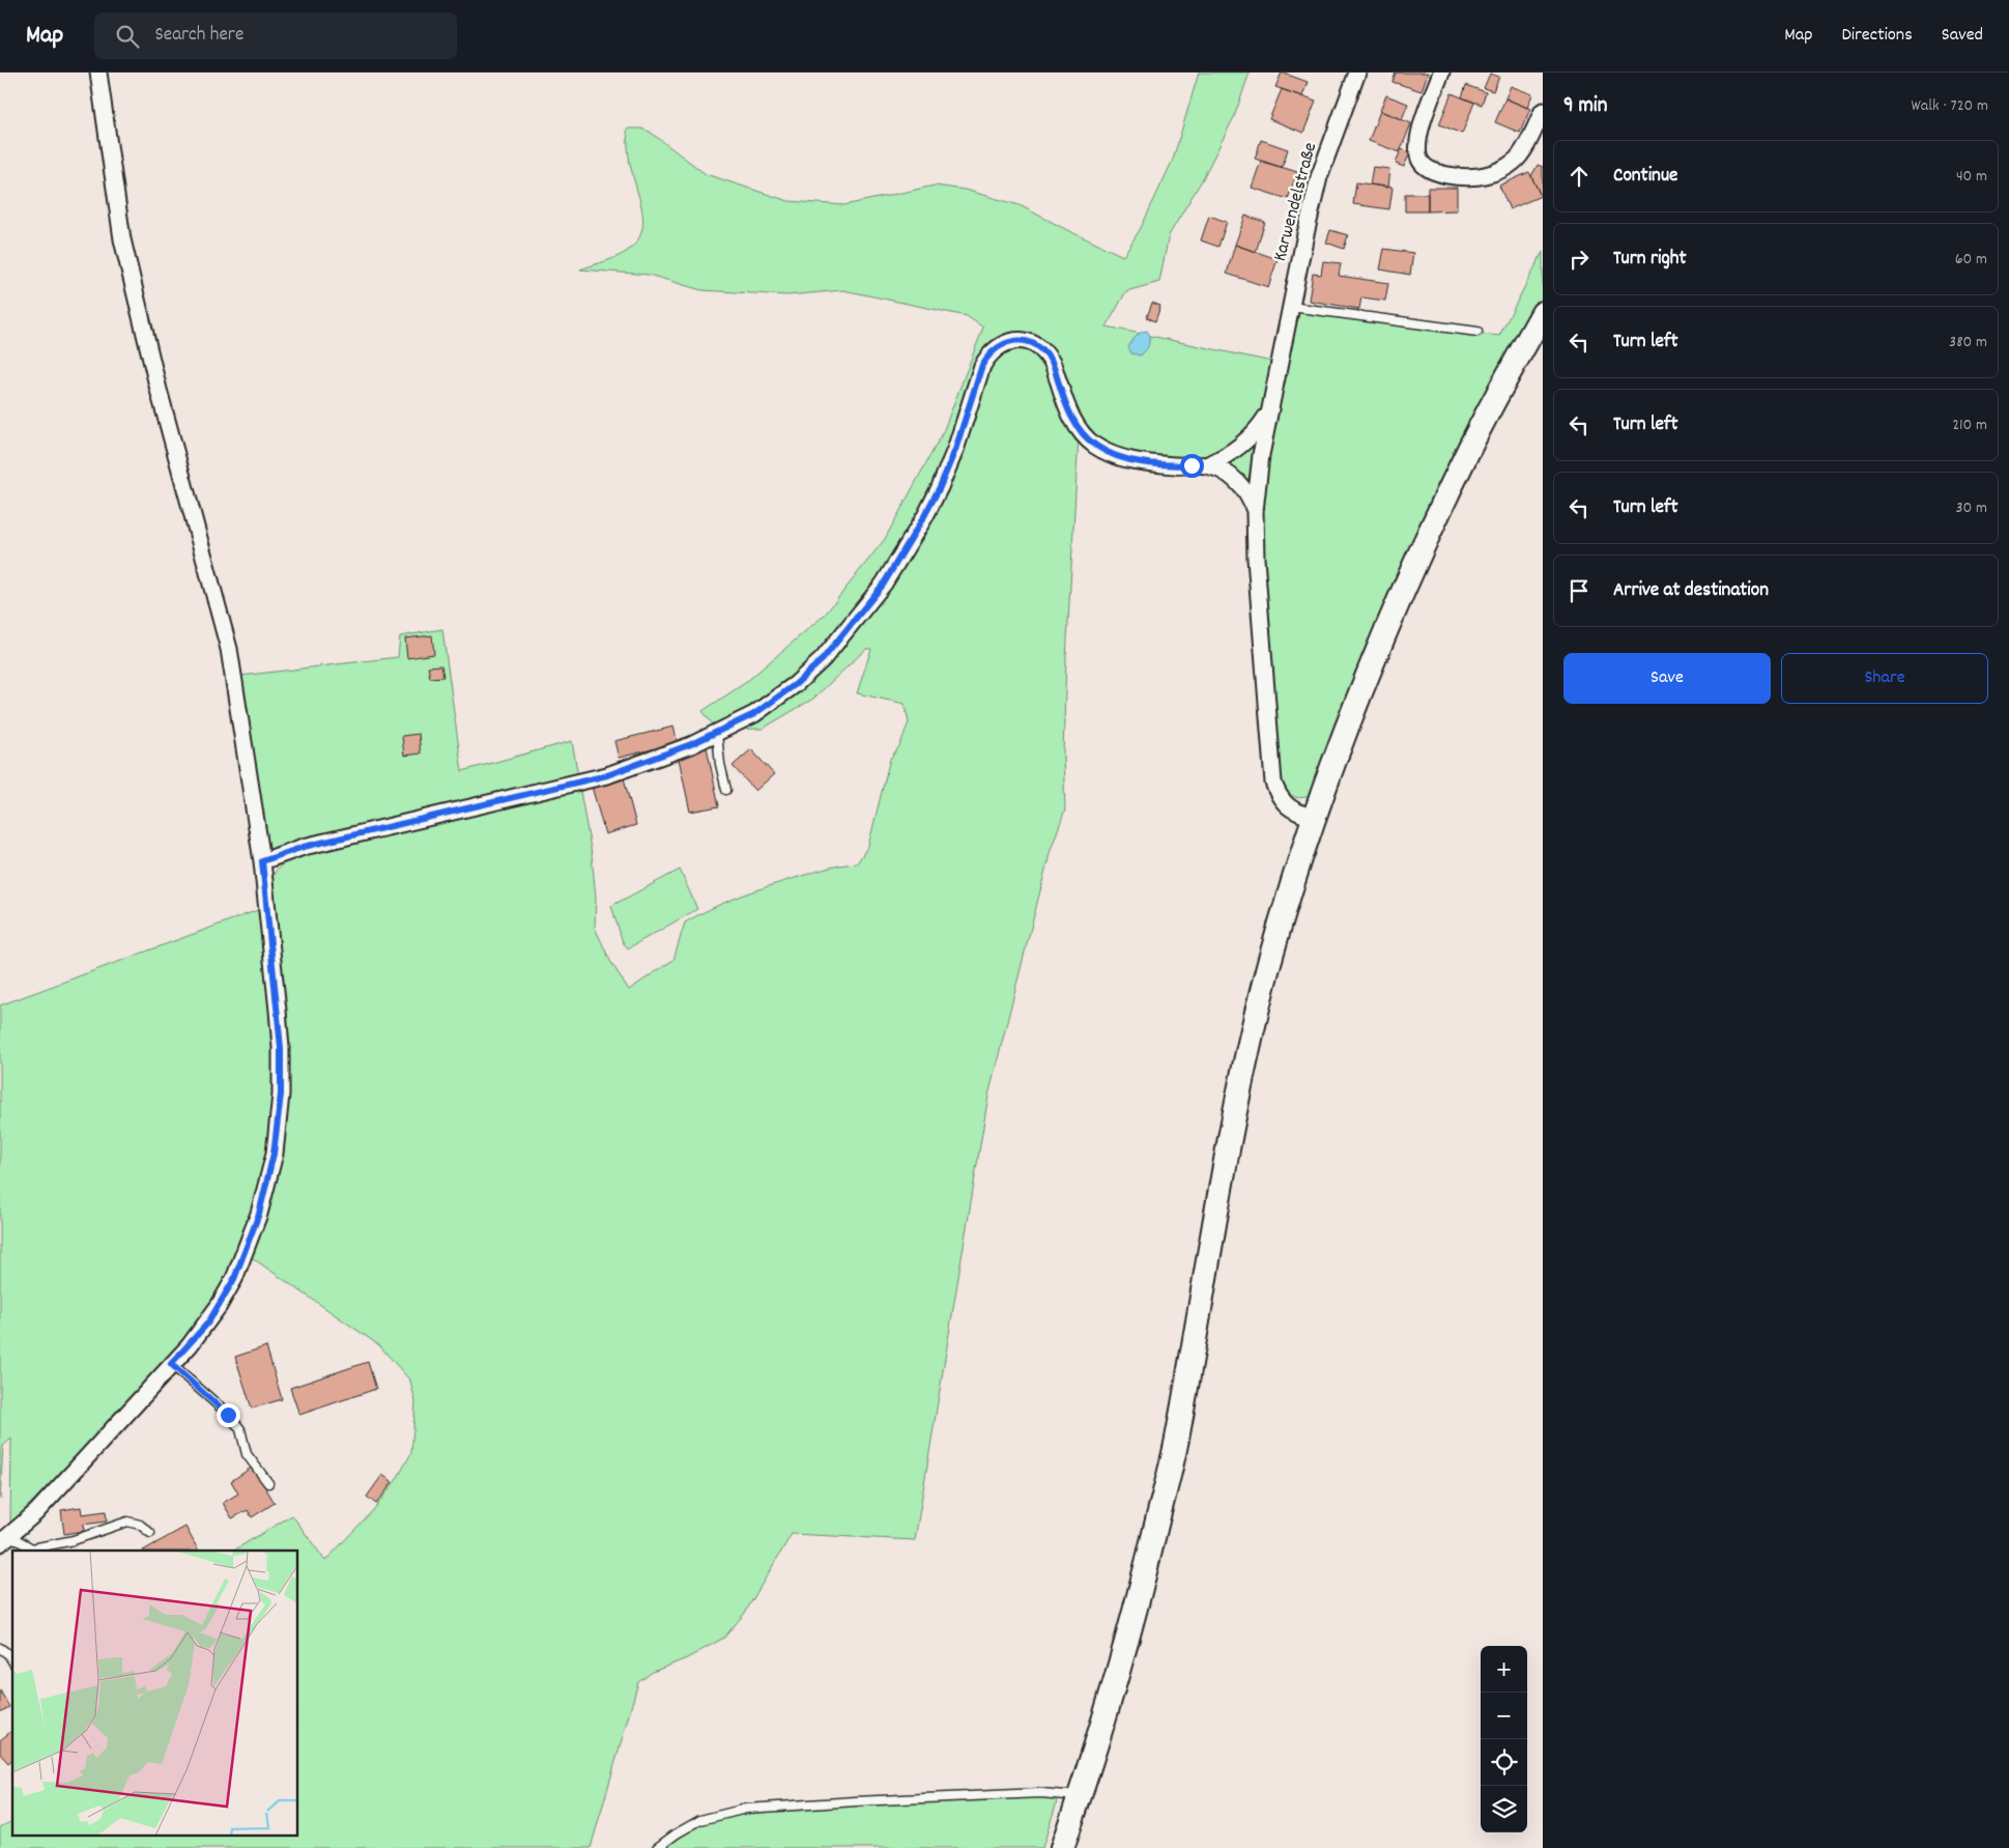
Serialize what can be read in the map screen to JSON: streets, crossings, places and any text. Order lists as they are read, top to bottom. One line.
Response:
{"streets":{"street":["Karwendelstraße"]},"page":{"header":"Map","search":"Search here","nav":["Map","Directions","Saved"],"heading":["9 min","Walk · 720 m"],"list":[["Continue","40 m"],["Turn right","60 m"],["Turn left","380 m"],["Turn left","210 m"],["Turn left","30 m"],"Arrive at destination"],"buttons":["Save","Share"],"map_buttons":["+","−"]}}
